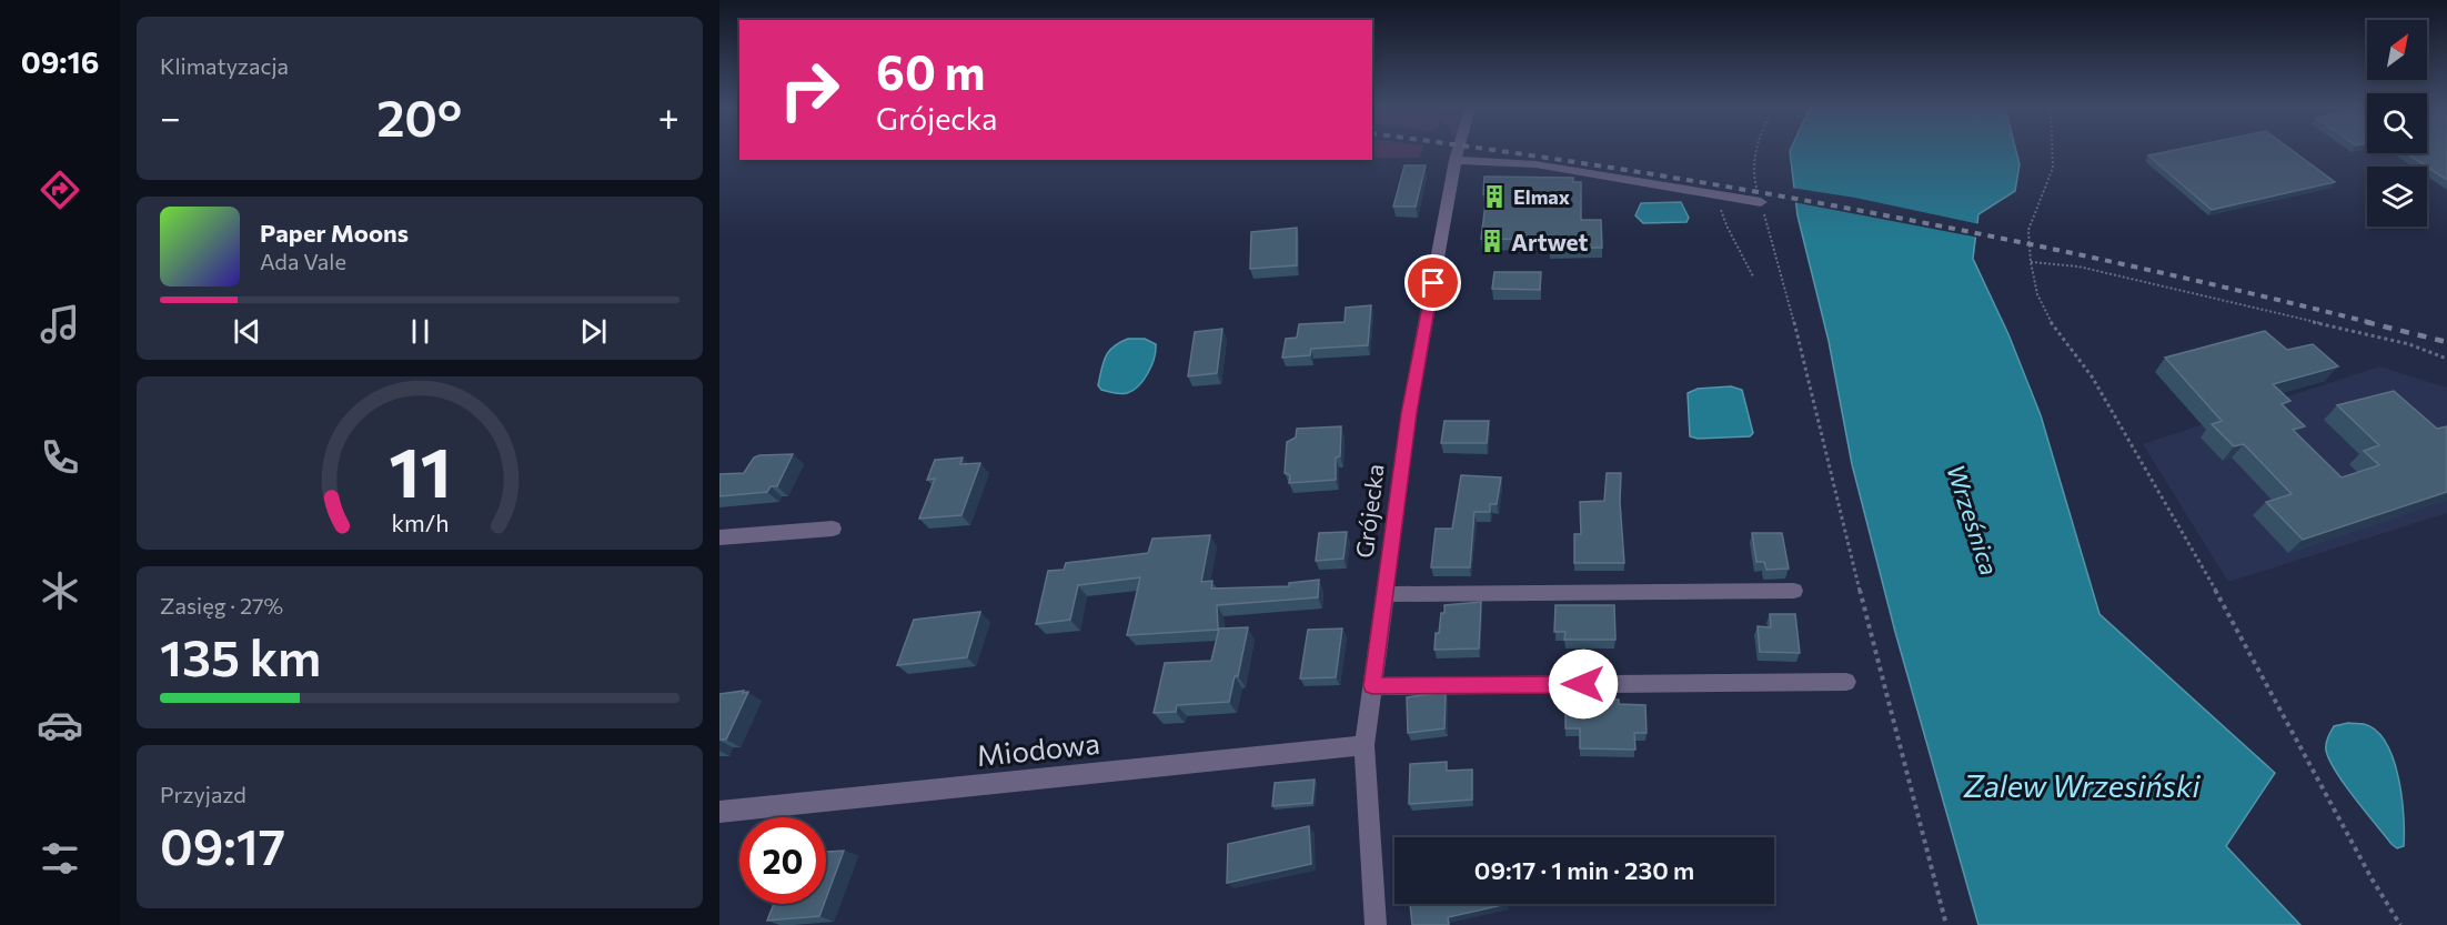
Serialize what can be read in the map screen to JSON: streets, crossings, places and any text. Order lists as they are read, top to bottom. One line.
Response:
{"streets":{"street":["Grójecka","Miodowa"]},"crossings":[["Grójecka","Miodowa"]],"water":["Wrześnica","Zalew Wrzesiński"],"places":{"building":["Elmax","Artwet"]},"north":"top right","page":{"tabs":"09:16","tile":["Klimatyzacja",["Zasięg · 27%","135 km"],["Przyjazd","09:17"]],"turn":["60 m","Grójecka"],"heat":["−","20°","+"],"song":["Paper Moons","Ada Vale"],"limit":"20","trip":"09:17 · 1 min · 230 m","gauge":["11","km/h"]}}
